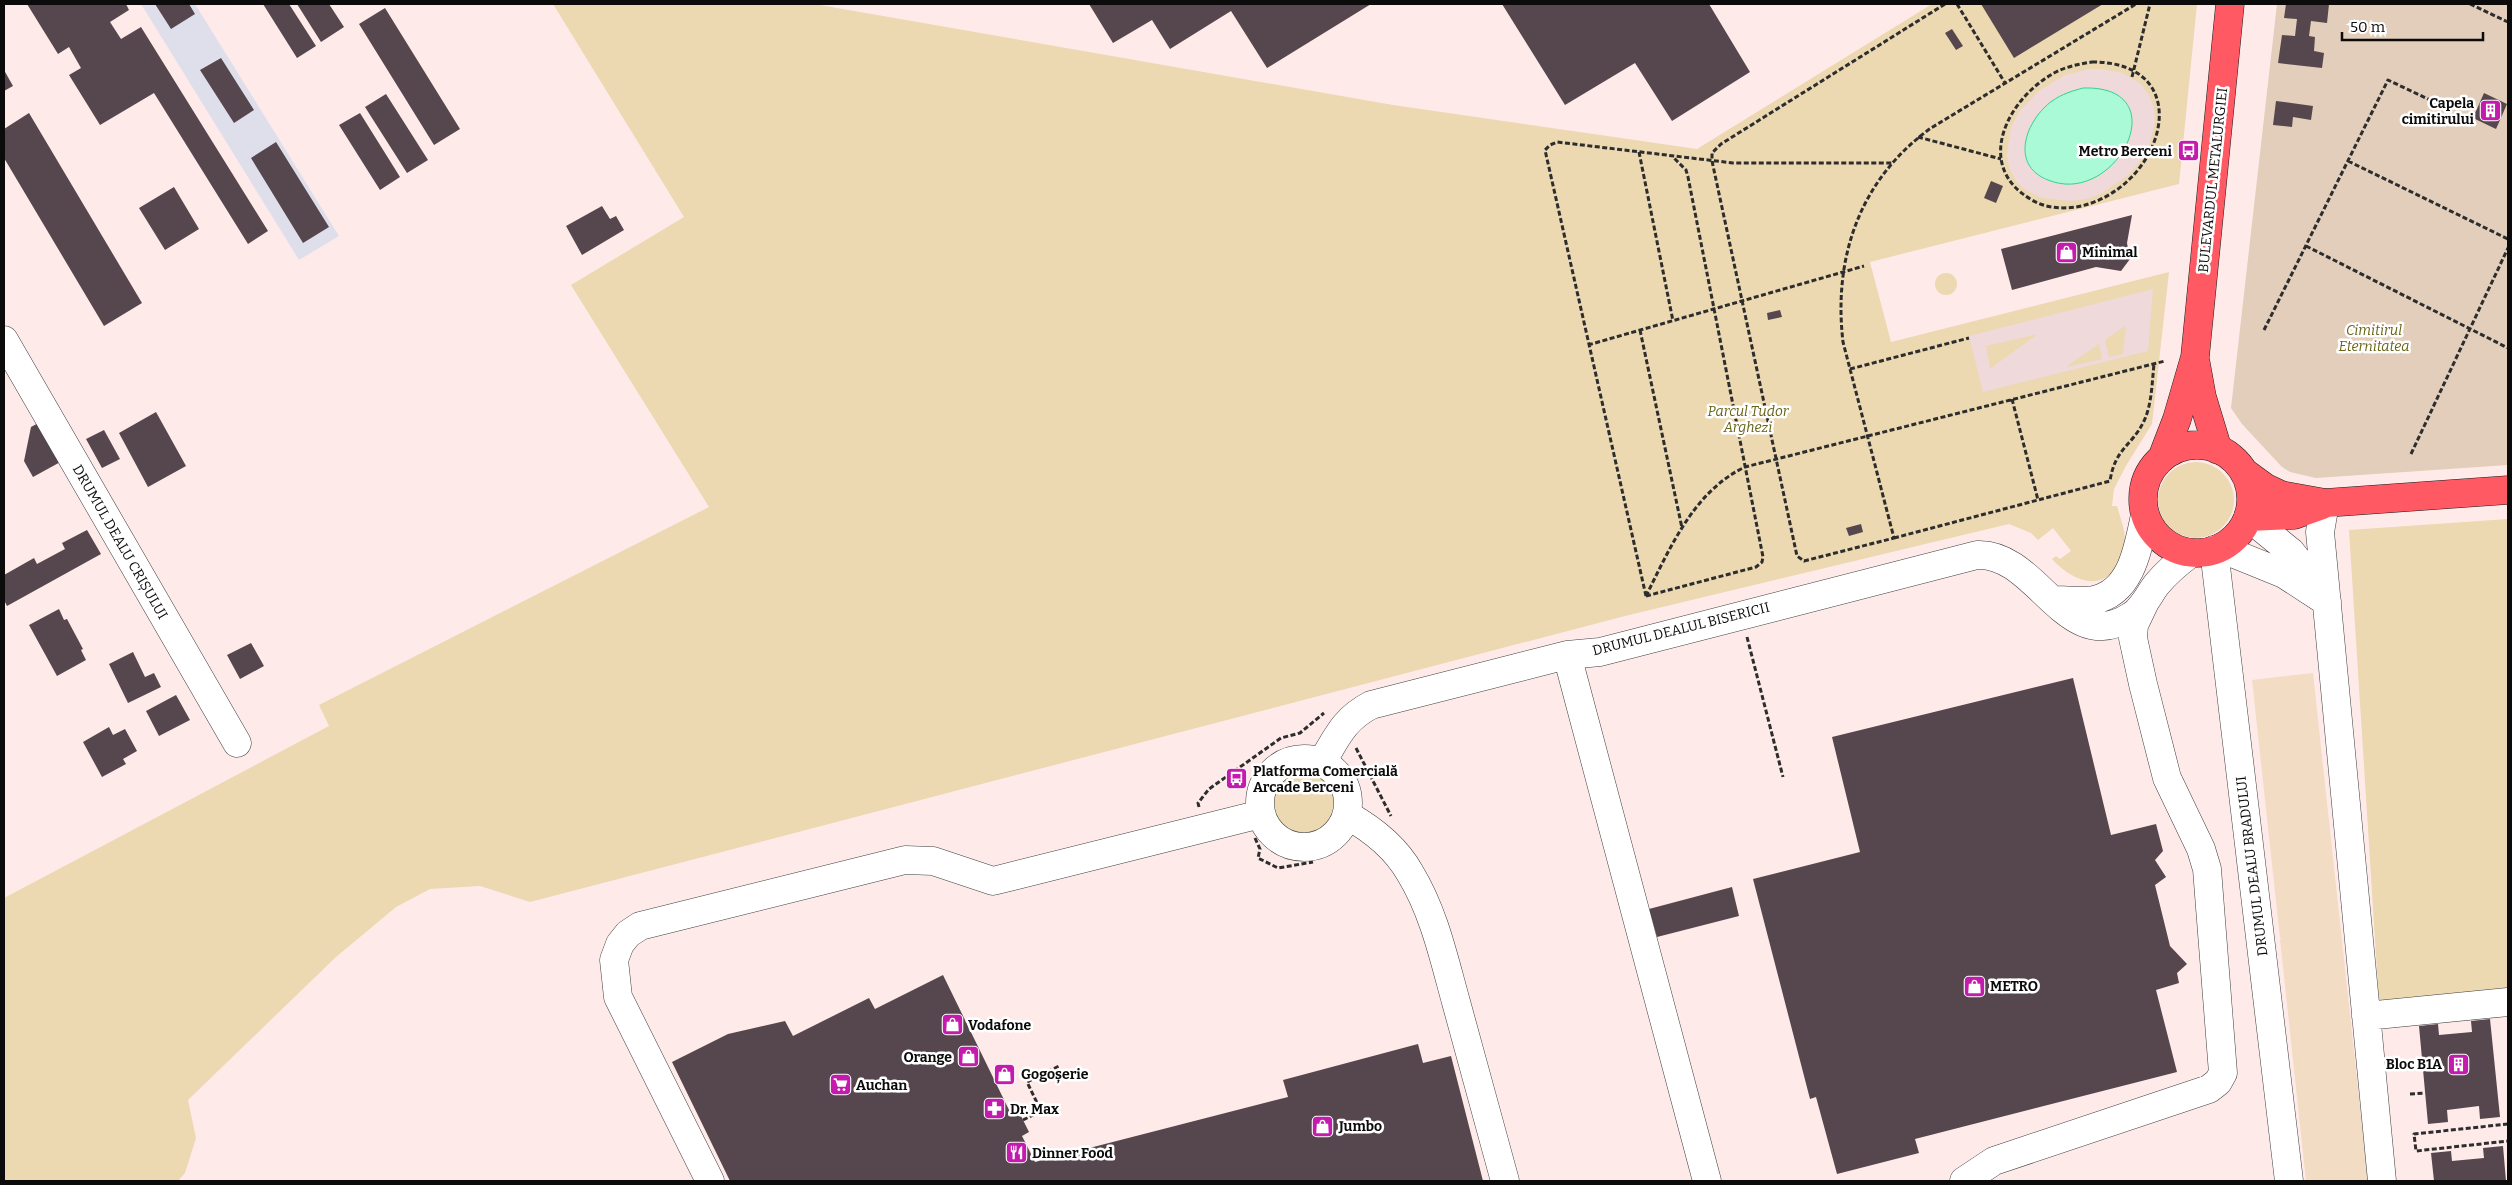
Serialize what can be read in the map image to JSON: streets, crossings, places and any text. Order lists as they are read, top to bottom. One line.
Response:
{"streets":{"main road":["BULEVARDUL METALURGIEI"],"street":["DRUMUL DEALU CRIȘULUI","DRUMUL DEALUL BISERICII","DRUMUL DEALU BRADULUI"]},"crossings":[["BULEVARDUL METALURGIEI","DRUMUL DEALUL BISERICII"],["BULEVARDUL METALURGIEI","DRUMUL DEALU BRADULUI"],["DRUMUL DEALUL BISERICII","DRUMUL DEALU BRADULUI"]],"parks":["Cimitirul Eternitatea","Parcul Tudor Arghezi"],"places":{"building":["Capela cimitirului","Bloc B1A"],"bus stop":["Metro Berceni","Platforma Comercială Arcade Berceni"],"shop":["Minimal","METRO","Vodafone","Orange","Gogoșerie","Jumbo"],"supermarket":["Auchan"],"pharmacy":["Dr. Max"],"restaurant":["Dinner Food"]},"scale_bar":"50 m"}
